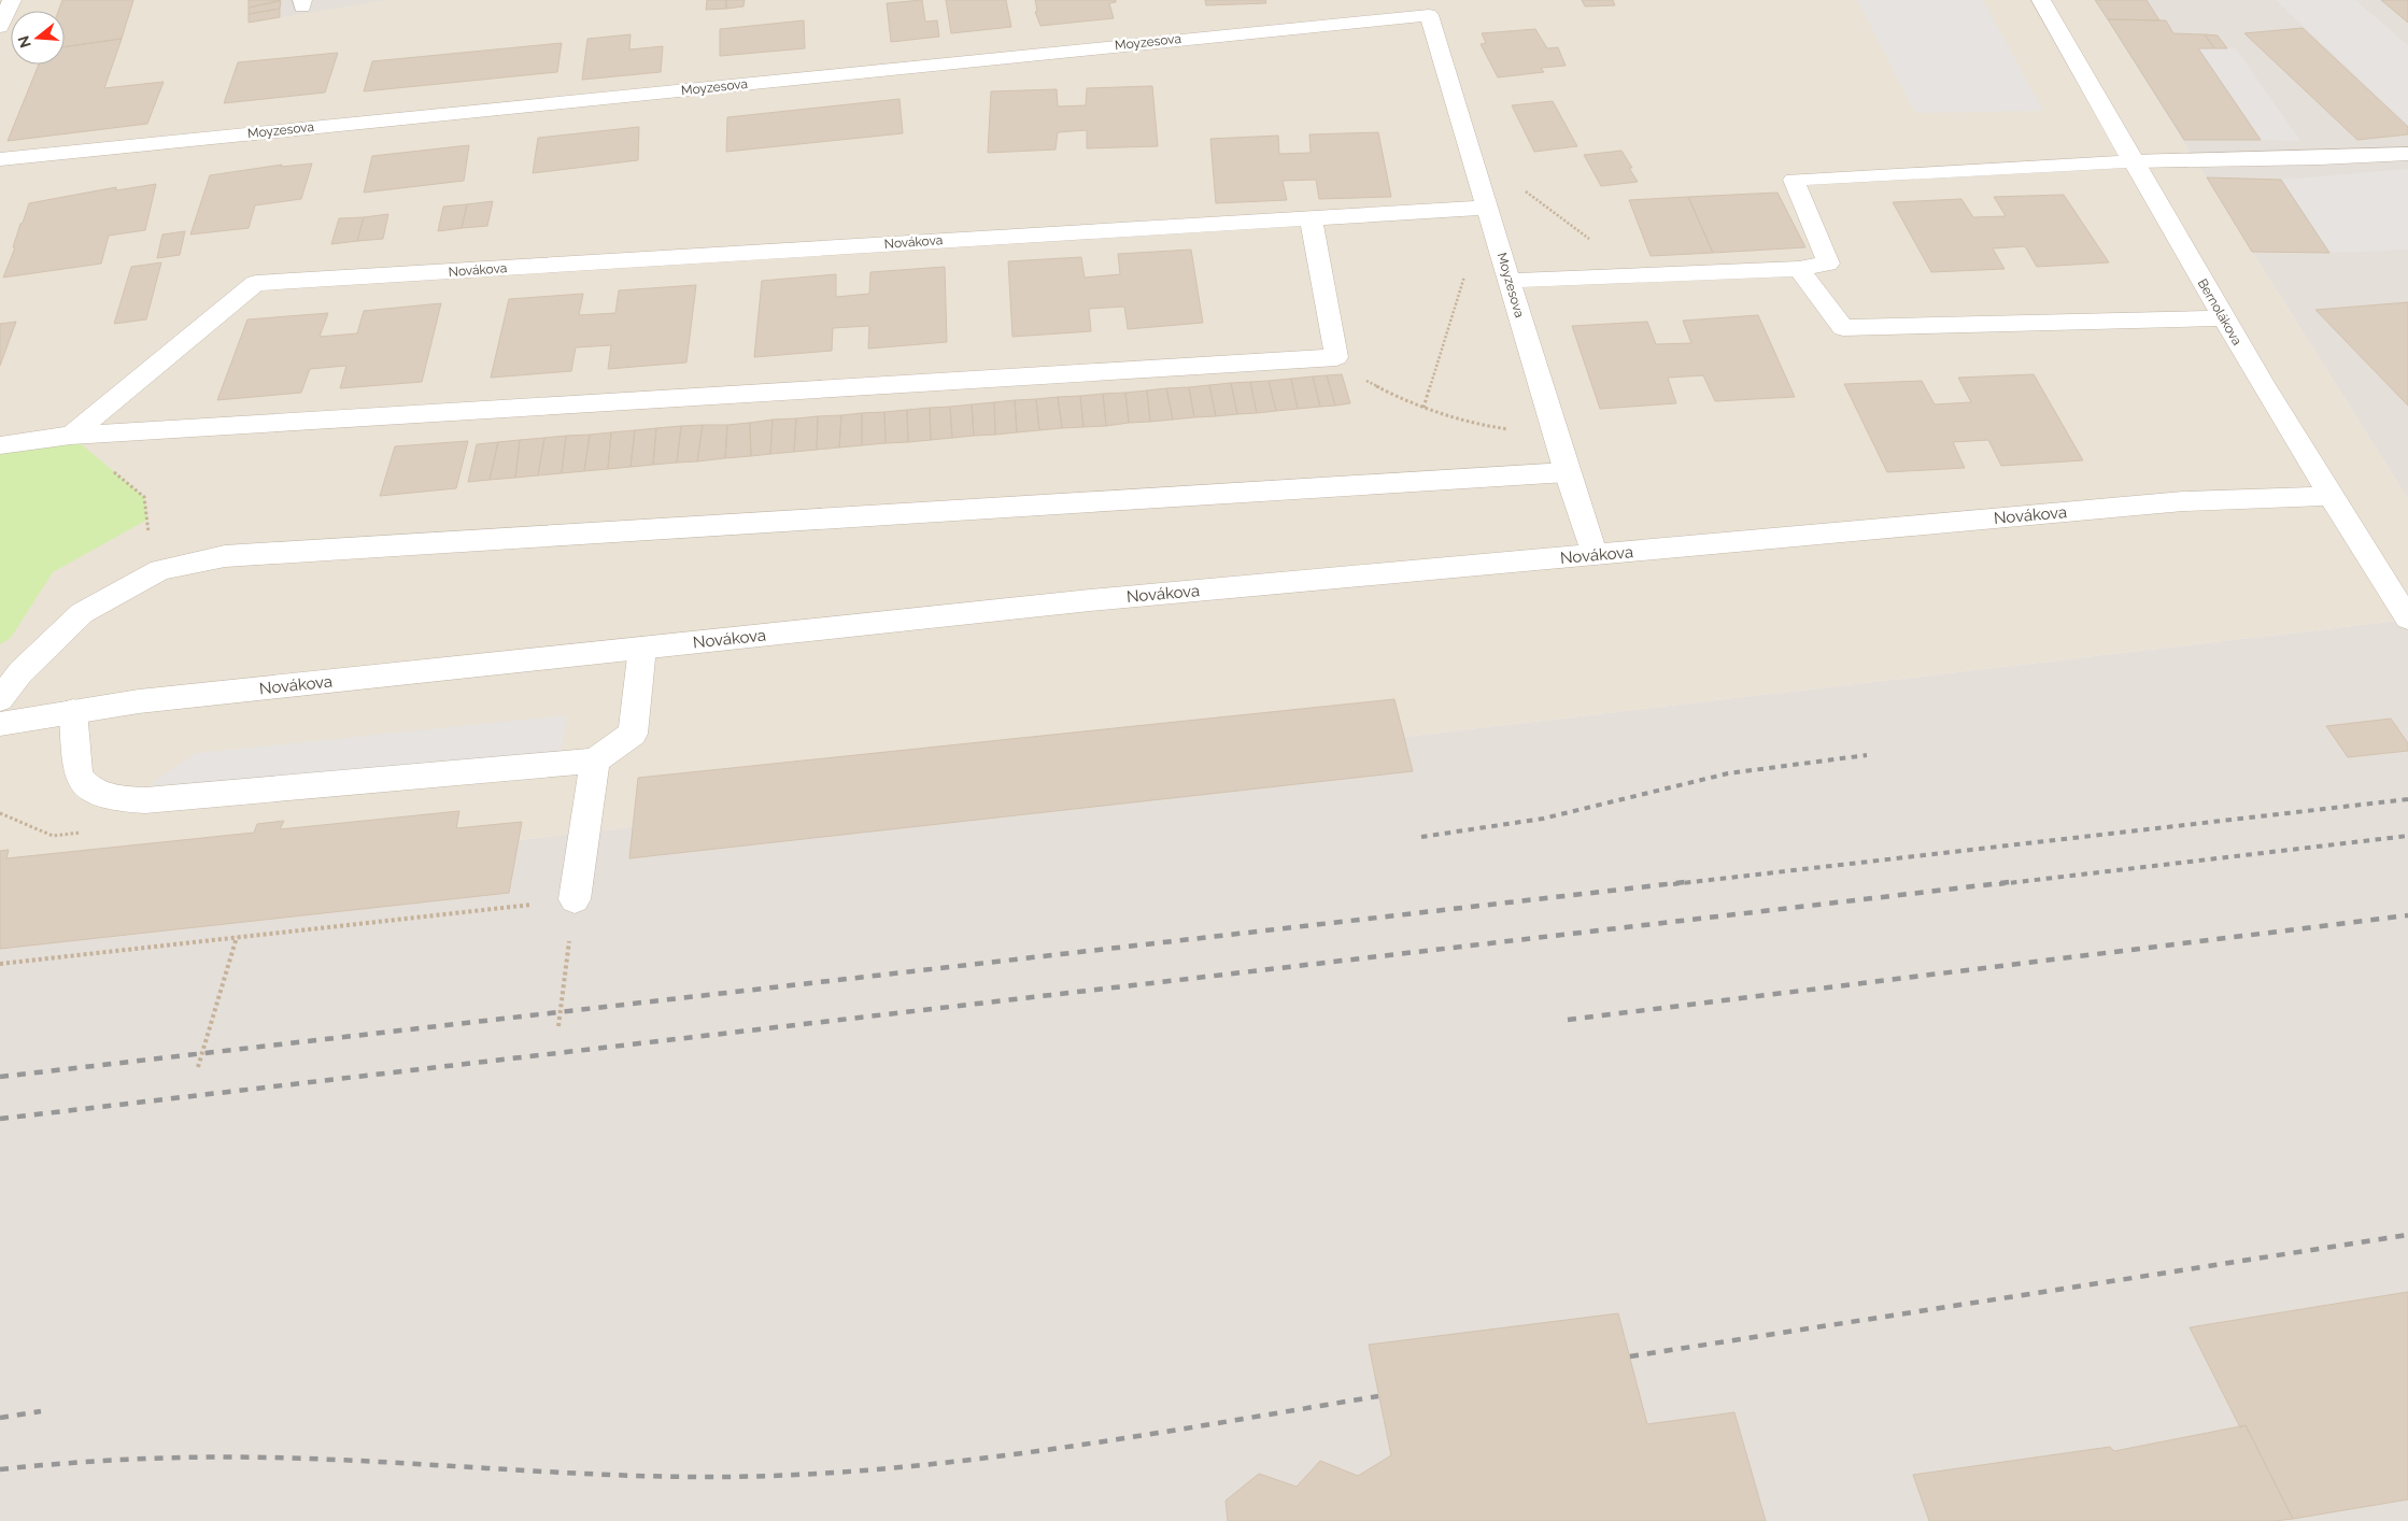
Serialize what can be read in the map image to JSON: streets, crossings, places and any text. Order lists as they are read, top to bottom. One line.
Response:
{"streets":{"street":["Moyzesova","Novákova","Bernolákova"]},"crossings":[["Moyzesova","Novákova"],["Novákova","Bernolákova"]],"north":"left"}
